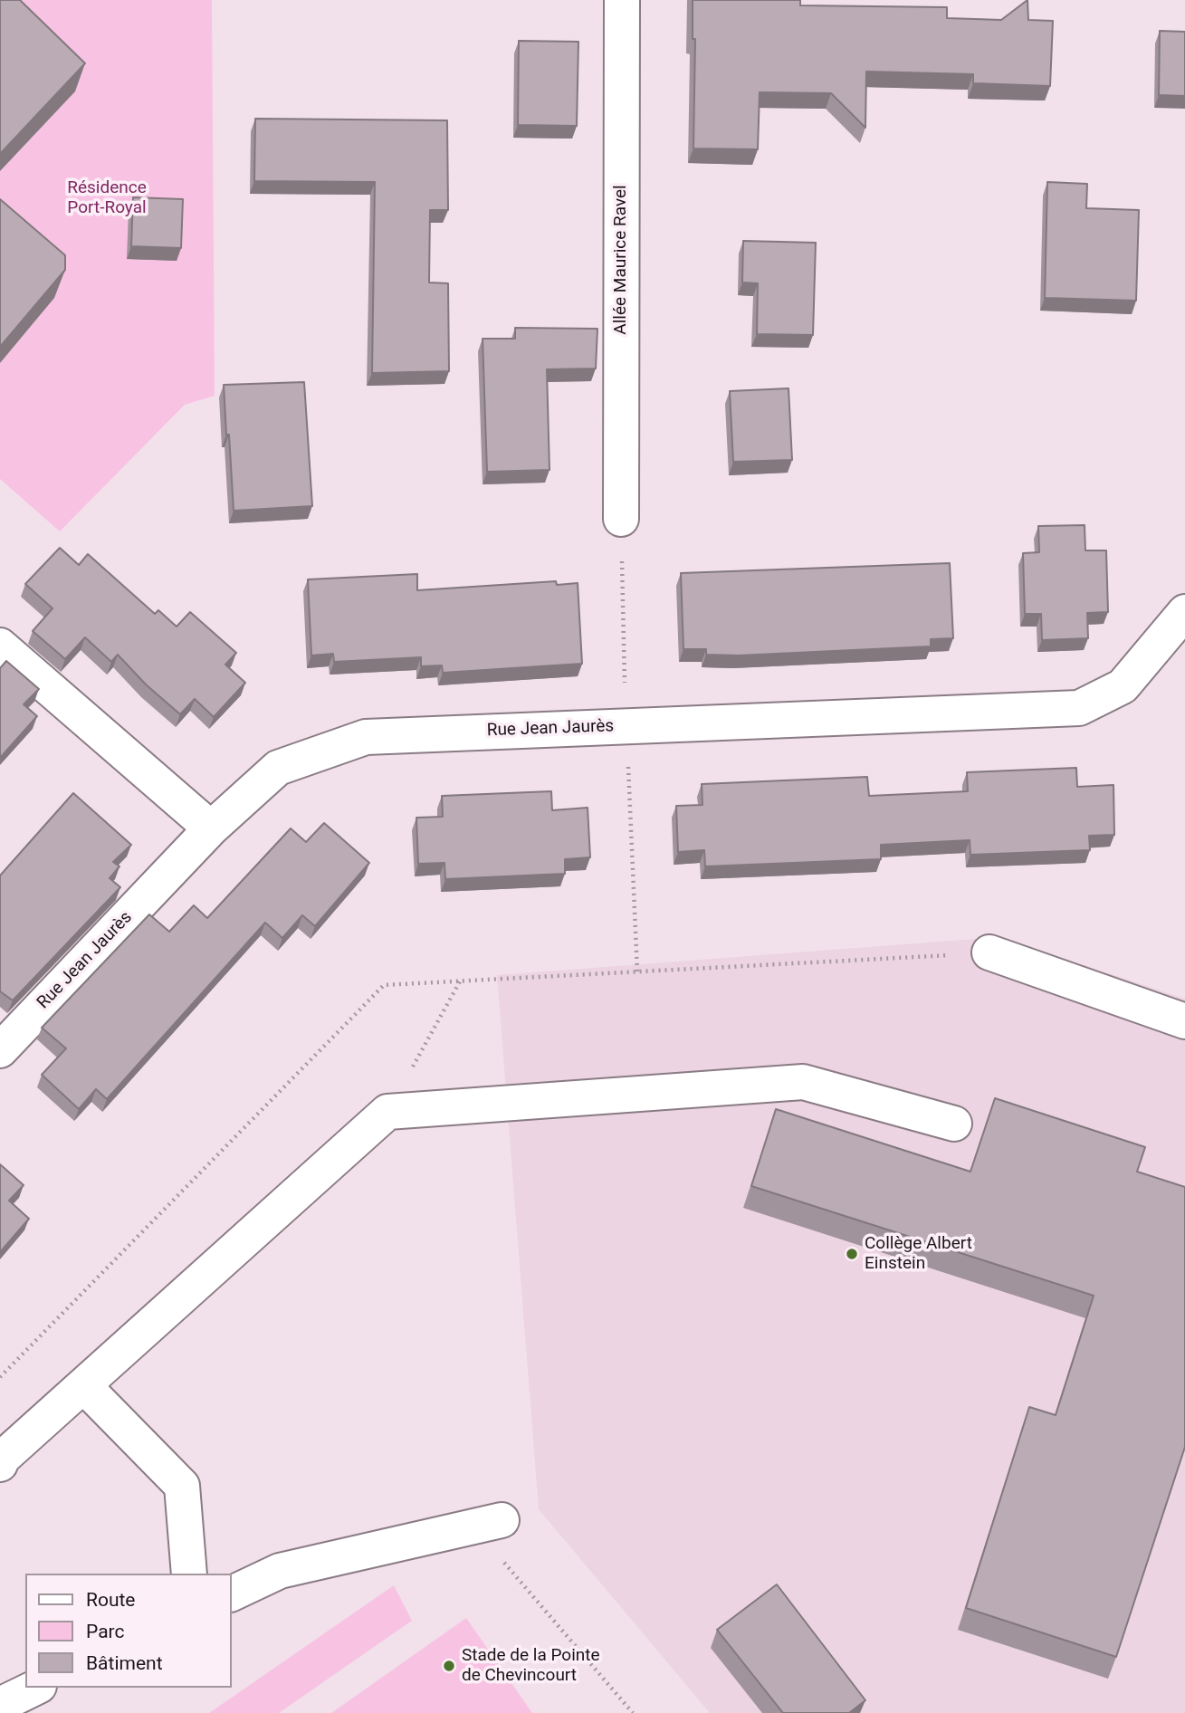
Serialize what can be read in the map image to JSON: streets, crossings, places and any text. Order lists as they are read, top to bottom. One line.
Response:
{"streets":{"street":["Allée Maurice Ravel","Rue Jean Jaurès"]},"parks":["Résidence Port-Royal"],"places":["Collège Albert Einstein","Stade de la Pointe de Chevincourt"],"legend":["Route","Parc","Bâtiment"]}
